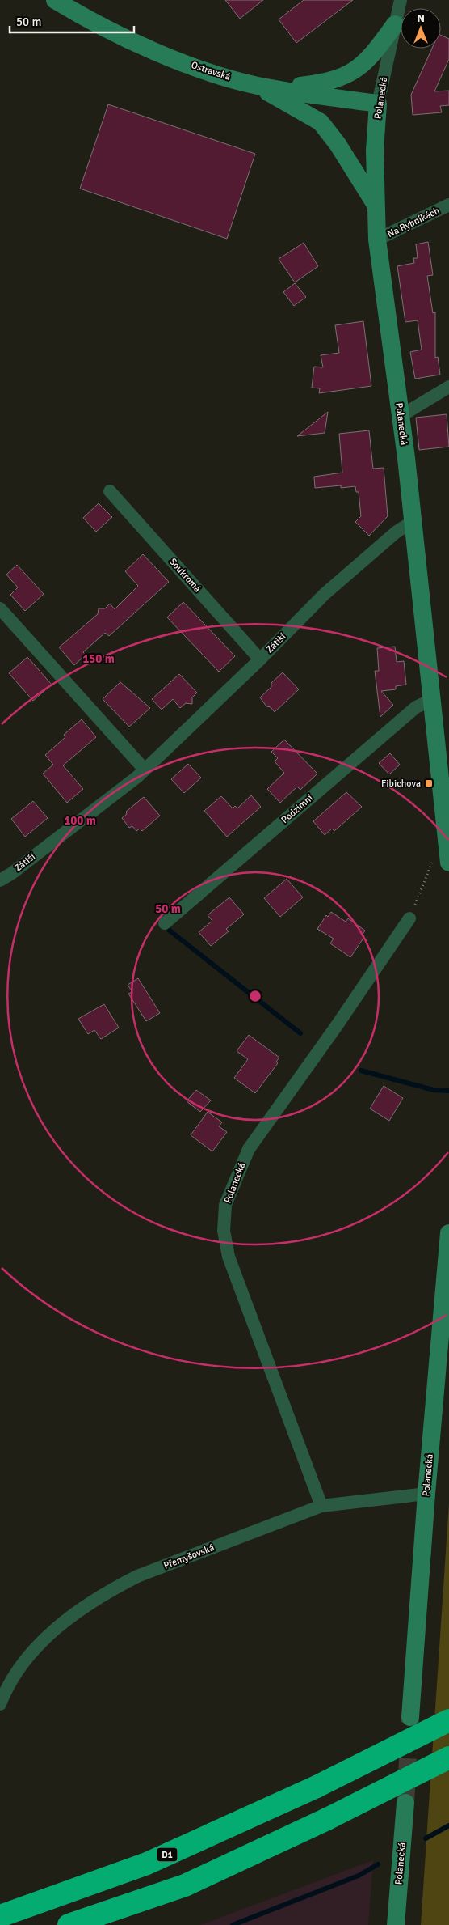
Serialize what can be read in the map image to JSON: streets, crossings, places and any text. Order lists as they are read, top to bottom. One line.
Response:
{"streets":{"highway":["D1"],"street":["Ostravská","Polanecká","Na Rybníkách","Soukromá","Zátiší","Podzimní","Přemyšovská"]},"crossings":[["Ostravská","Polanecká"],["Polanecká","Na Rybníkách"],["Polanecká","Zátiší"],["Polanecká","Podzimní"],["Polanecká","Přemyšovská"],["Soukromá","Zátiší"]],"places":{"transit":["Fibichova"]},"scale_bar":"50 m","north":"top","rings":["150 m","100 m","50 m"]}
